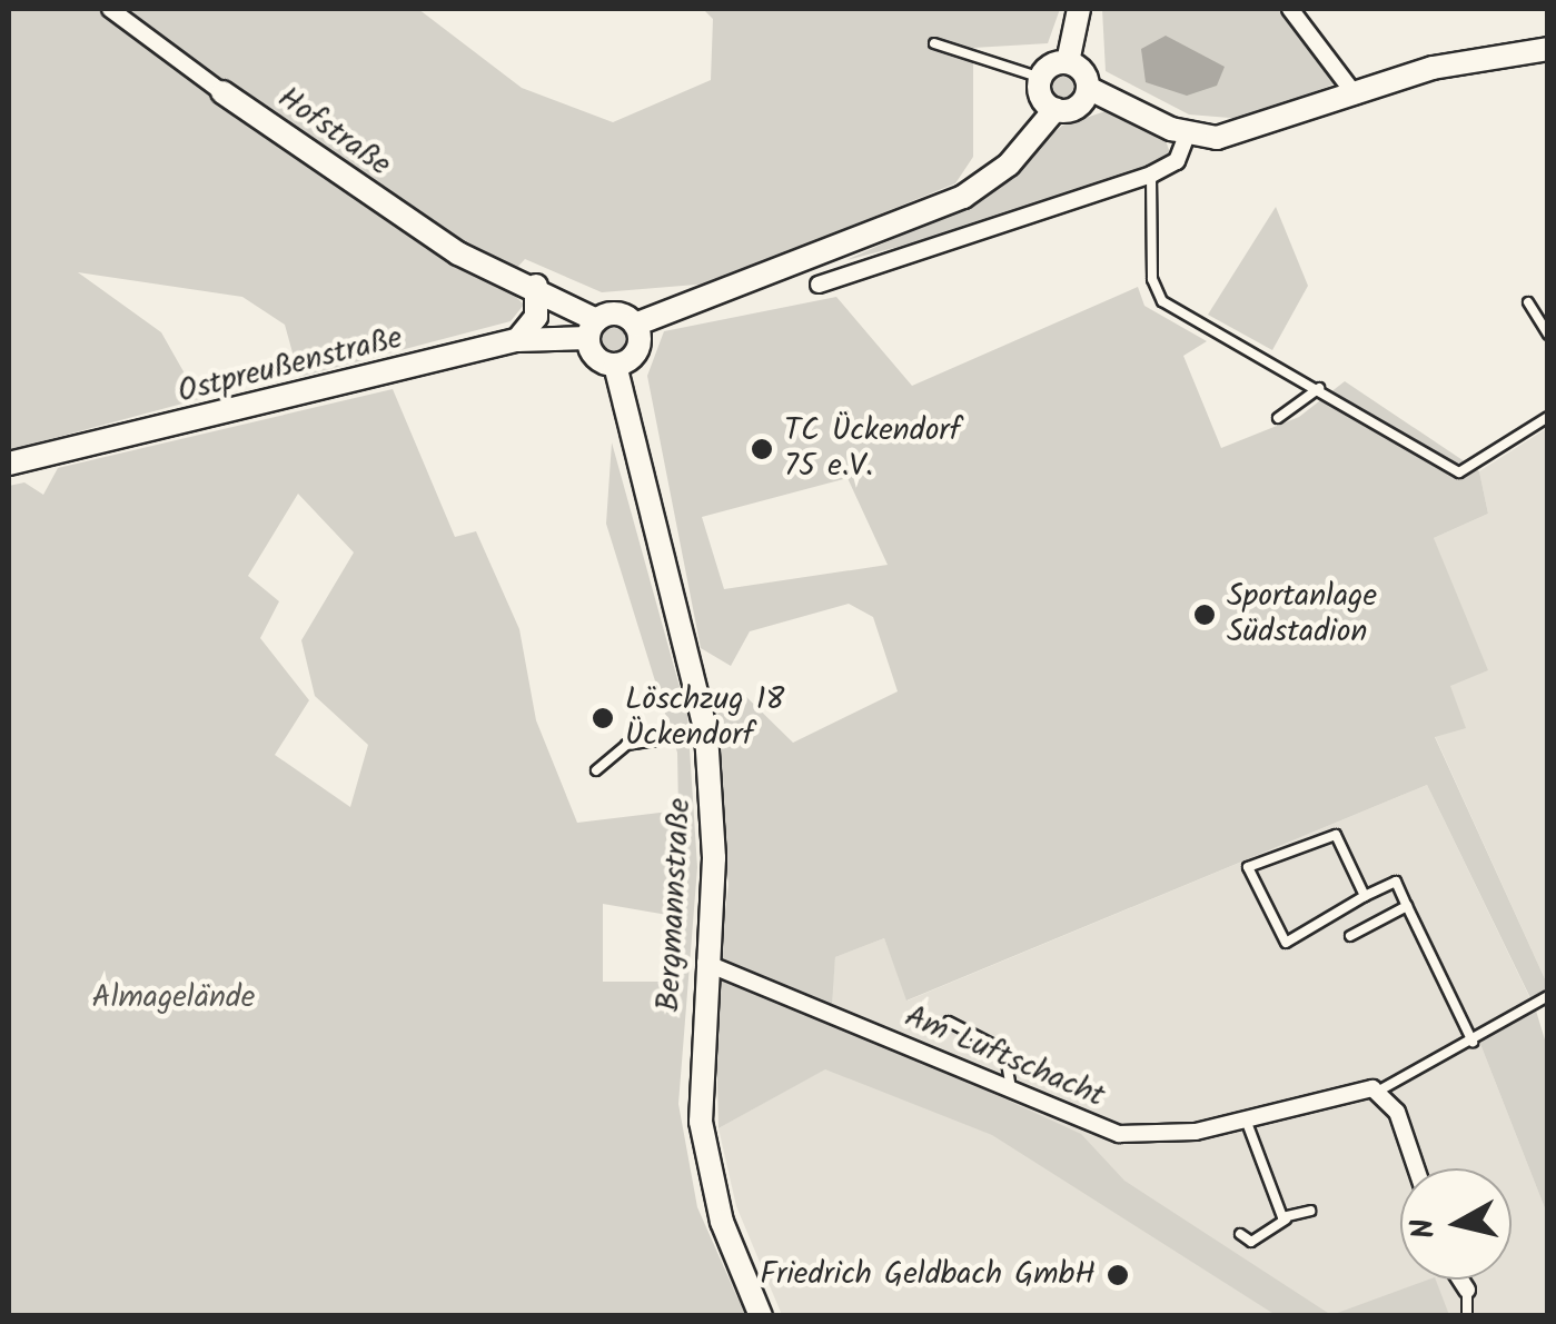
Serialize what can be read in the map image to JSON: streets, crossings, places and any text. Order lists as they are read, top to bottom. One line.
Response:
{"streets":{"street":["Hofstraße","Ostpreußenstraße","Bergmannstraße","Am Luftschacht"]},"crossings":[["Hofstraße","Ostpreußenstraße"],["Hofstraße","Bergmannstraße"],["Ostpreußenstraße","Bergmannstraße"],["Bergmannstraße","Am Luftschacht"]],"parks":["Almagelände"],"places":["TC Ückendorf 75 e.V.","Sportanlage Südstadion","Löschzug 18 Ückendorf","Friedrich Geldbach GmbH"],"north":"left"}
